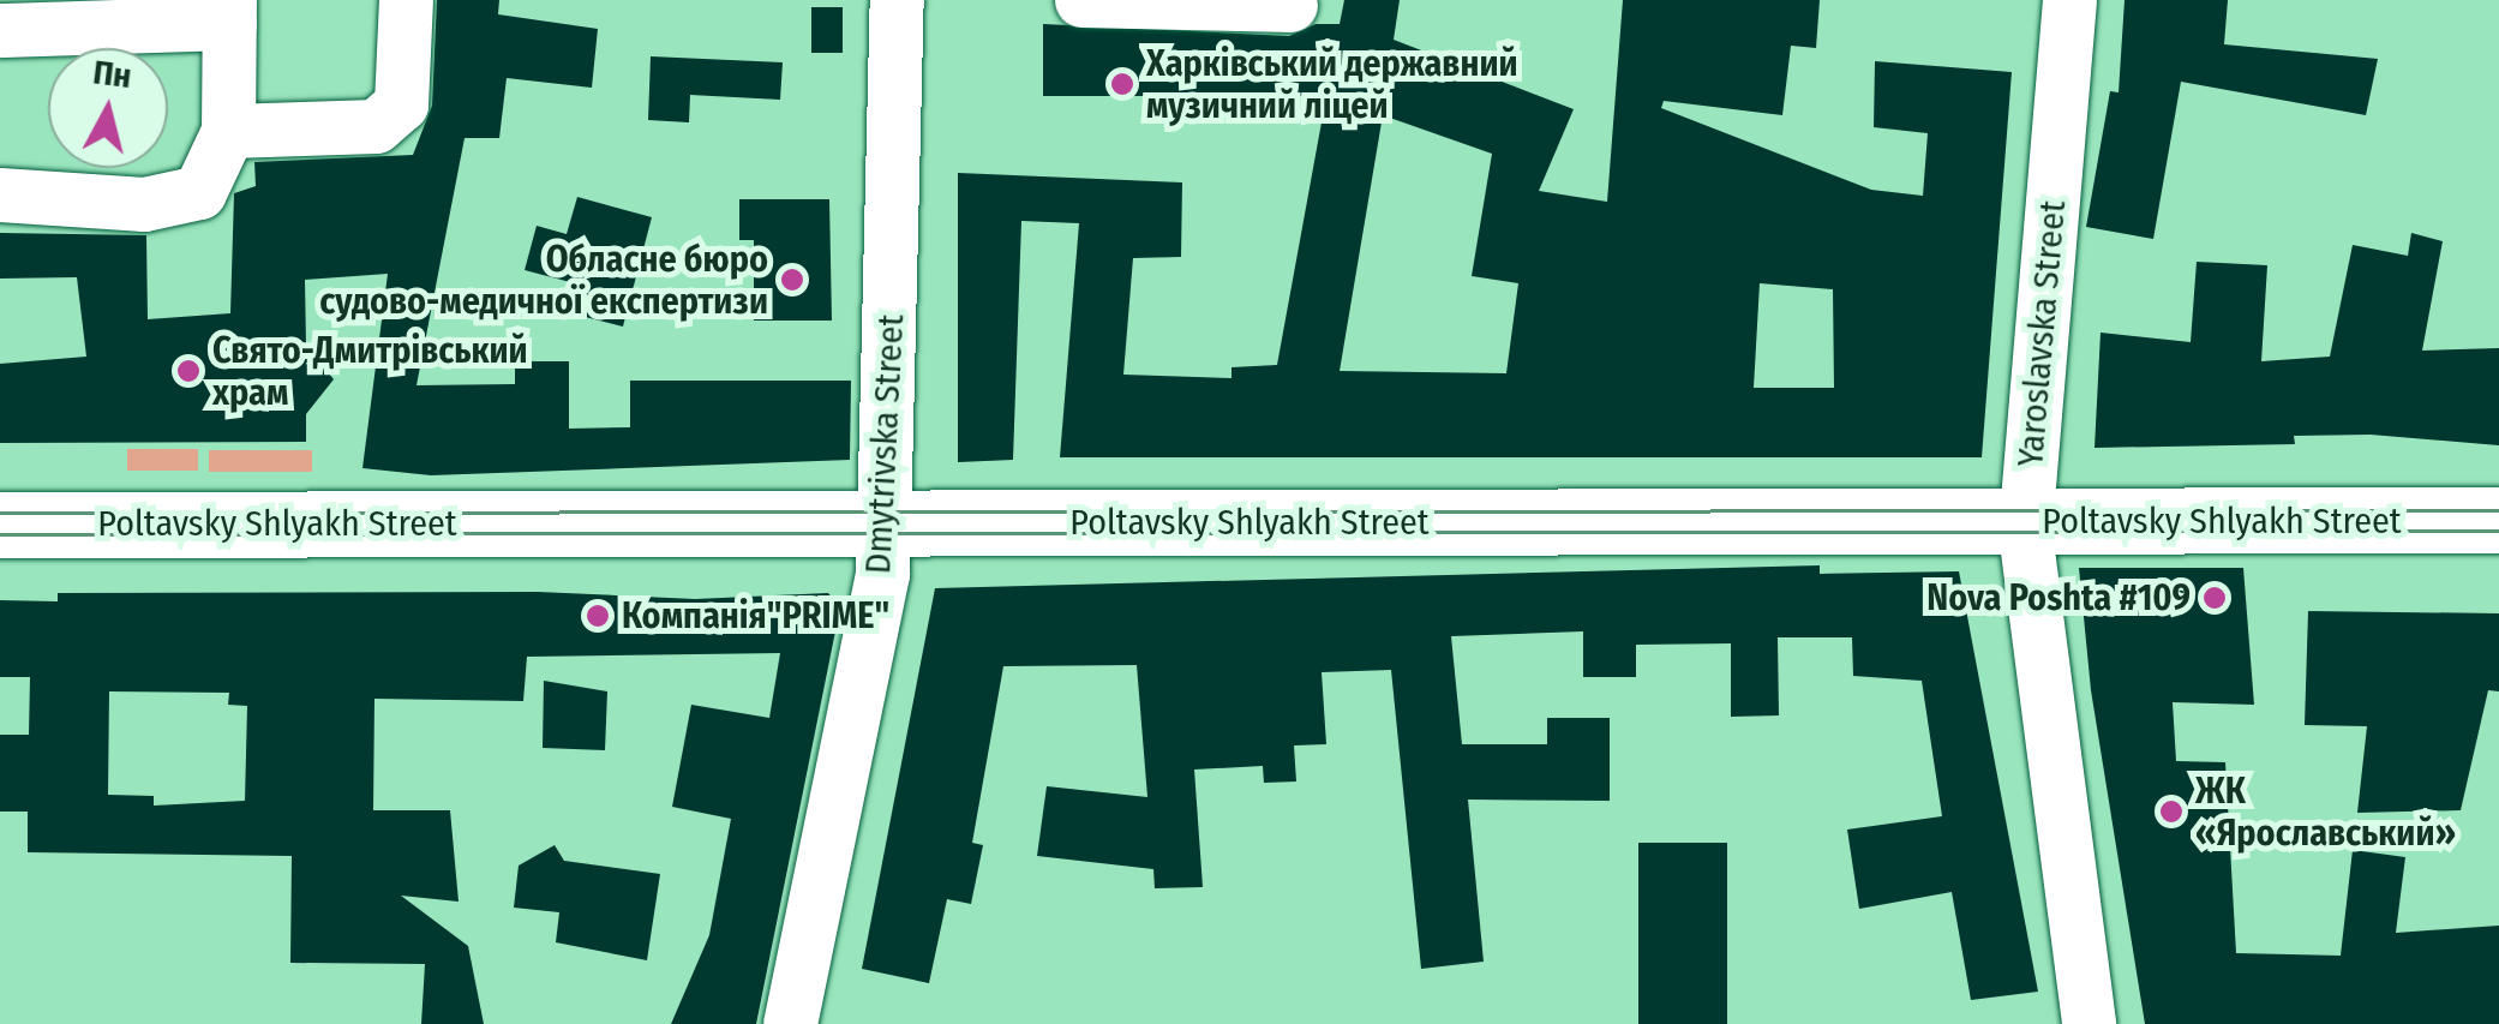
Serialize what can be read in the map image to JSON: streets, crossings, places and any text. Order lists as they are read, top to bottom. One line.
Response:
{"streets":{"main road":["Poltavsky Shlyakh Street"],"street":["Yaroslavska Street","Dmytrivska Street"]},"crossings":[["Yaroslavska Street","Poltavsky Shlyakh Street"],["Dmytrivska Street","Poltavsky Shlyakh Street"]],"places":["Харківський державний музичний ліцей","Обласне бюро судово-медичної експертизи","Свято-Дмитрівський храм","Nova Poshta #109","Компанія\"PRIME\"","ЖК «Ярославський»"],"north":"top"}
